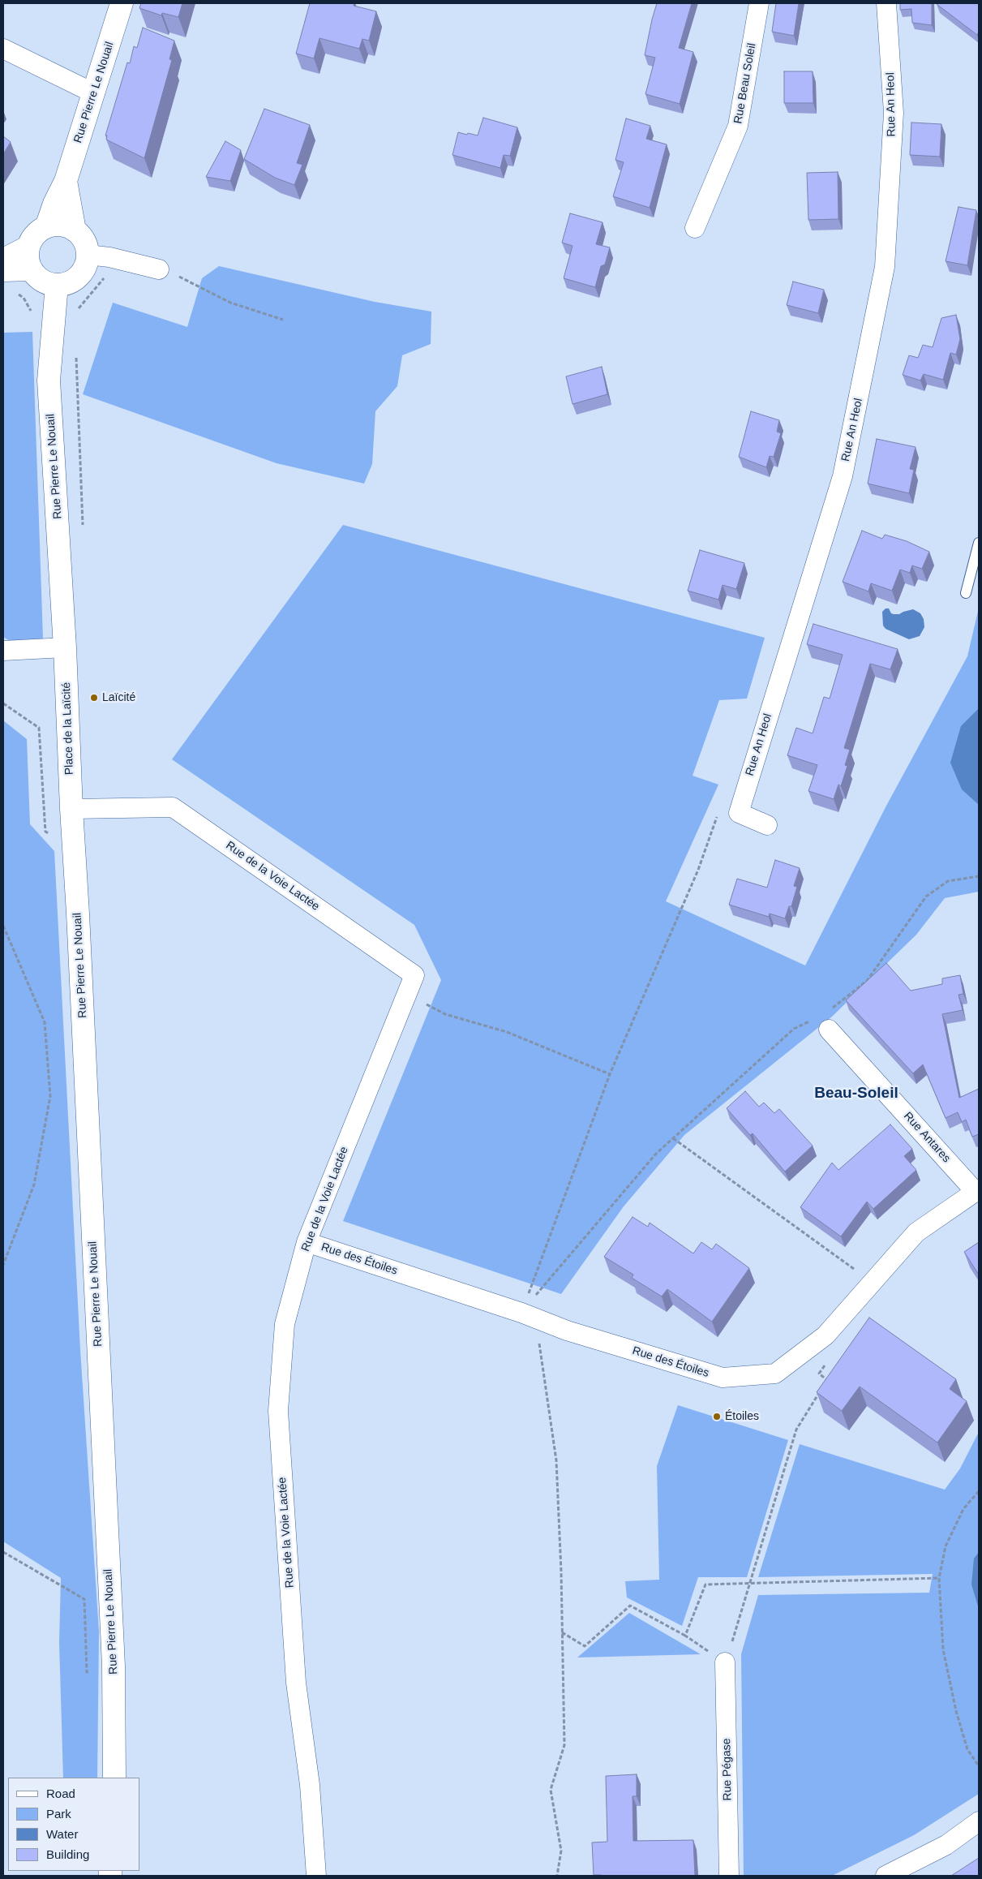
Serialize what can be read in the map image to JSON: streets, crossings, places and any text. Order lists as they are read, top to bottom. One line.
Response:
{"streets":{"street":["Rue Beau Soleil","Rue Pierre Le Nouail","Rue An Heol","Place de la Laïcité","Rue de la Voie Lactée","Rue Antares","Rue des Étoiles","Rue Pégase"]},"crossings":[["Rue Pierre Le Nouail","Place de la Laïcité"],["Rue Pierre Le Nouail","Rue de la Voie Lactée"],["Place de la Laïcité","Rue de la Voie Lactée"],["Rue de la Voie Lactée","Rue des Étoiles"],["Rue Antares","Rue des Étoiles"]],"districts":["Beau-Soleil"],"places":["Laïcité","Étoiles"],"legend":["Road","Park","Water","Building"]}
